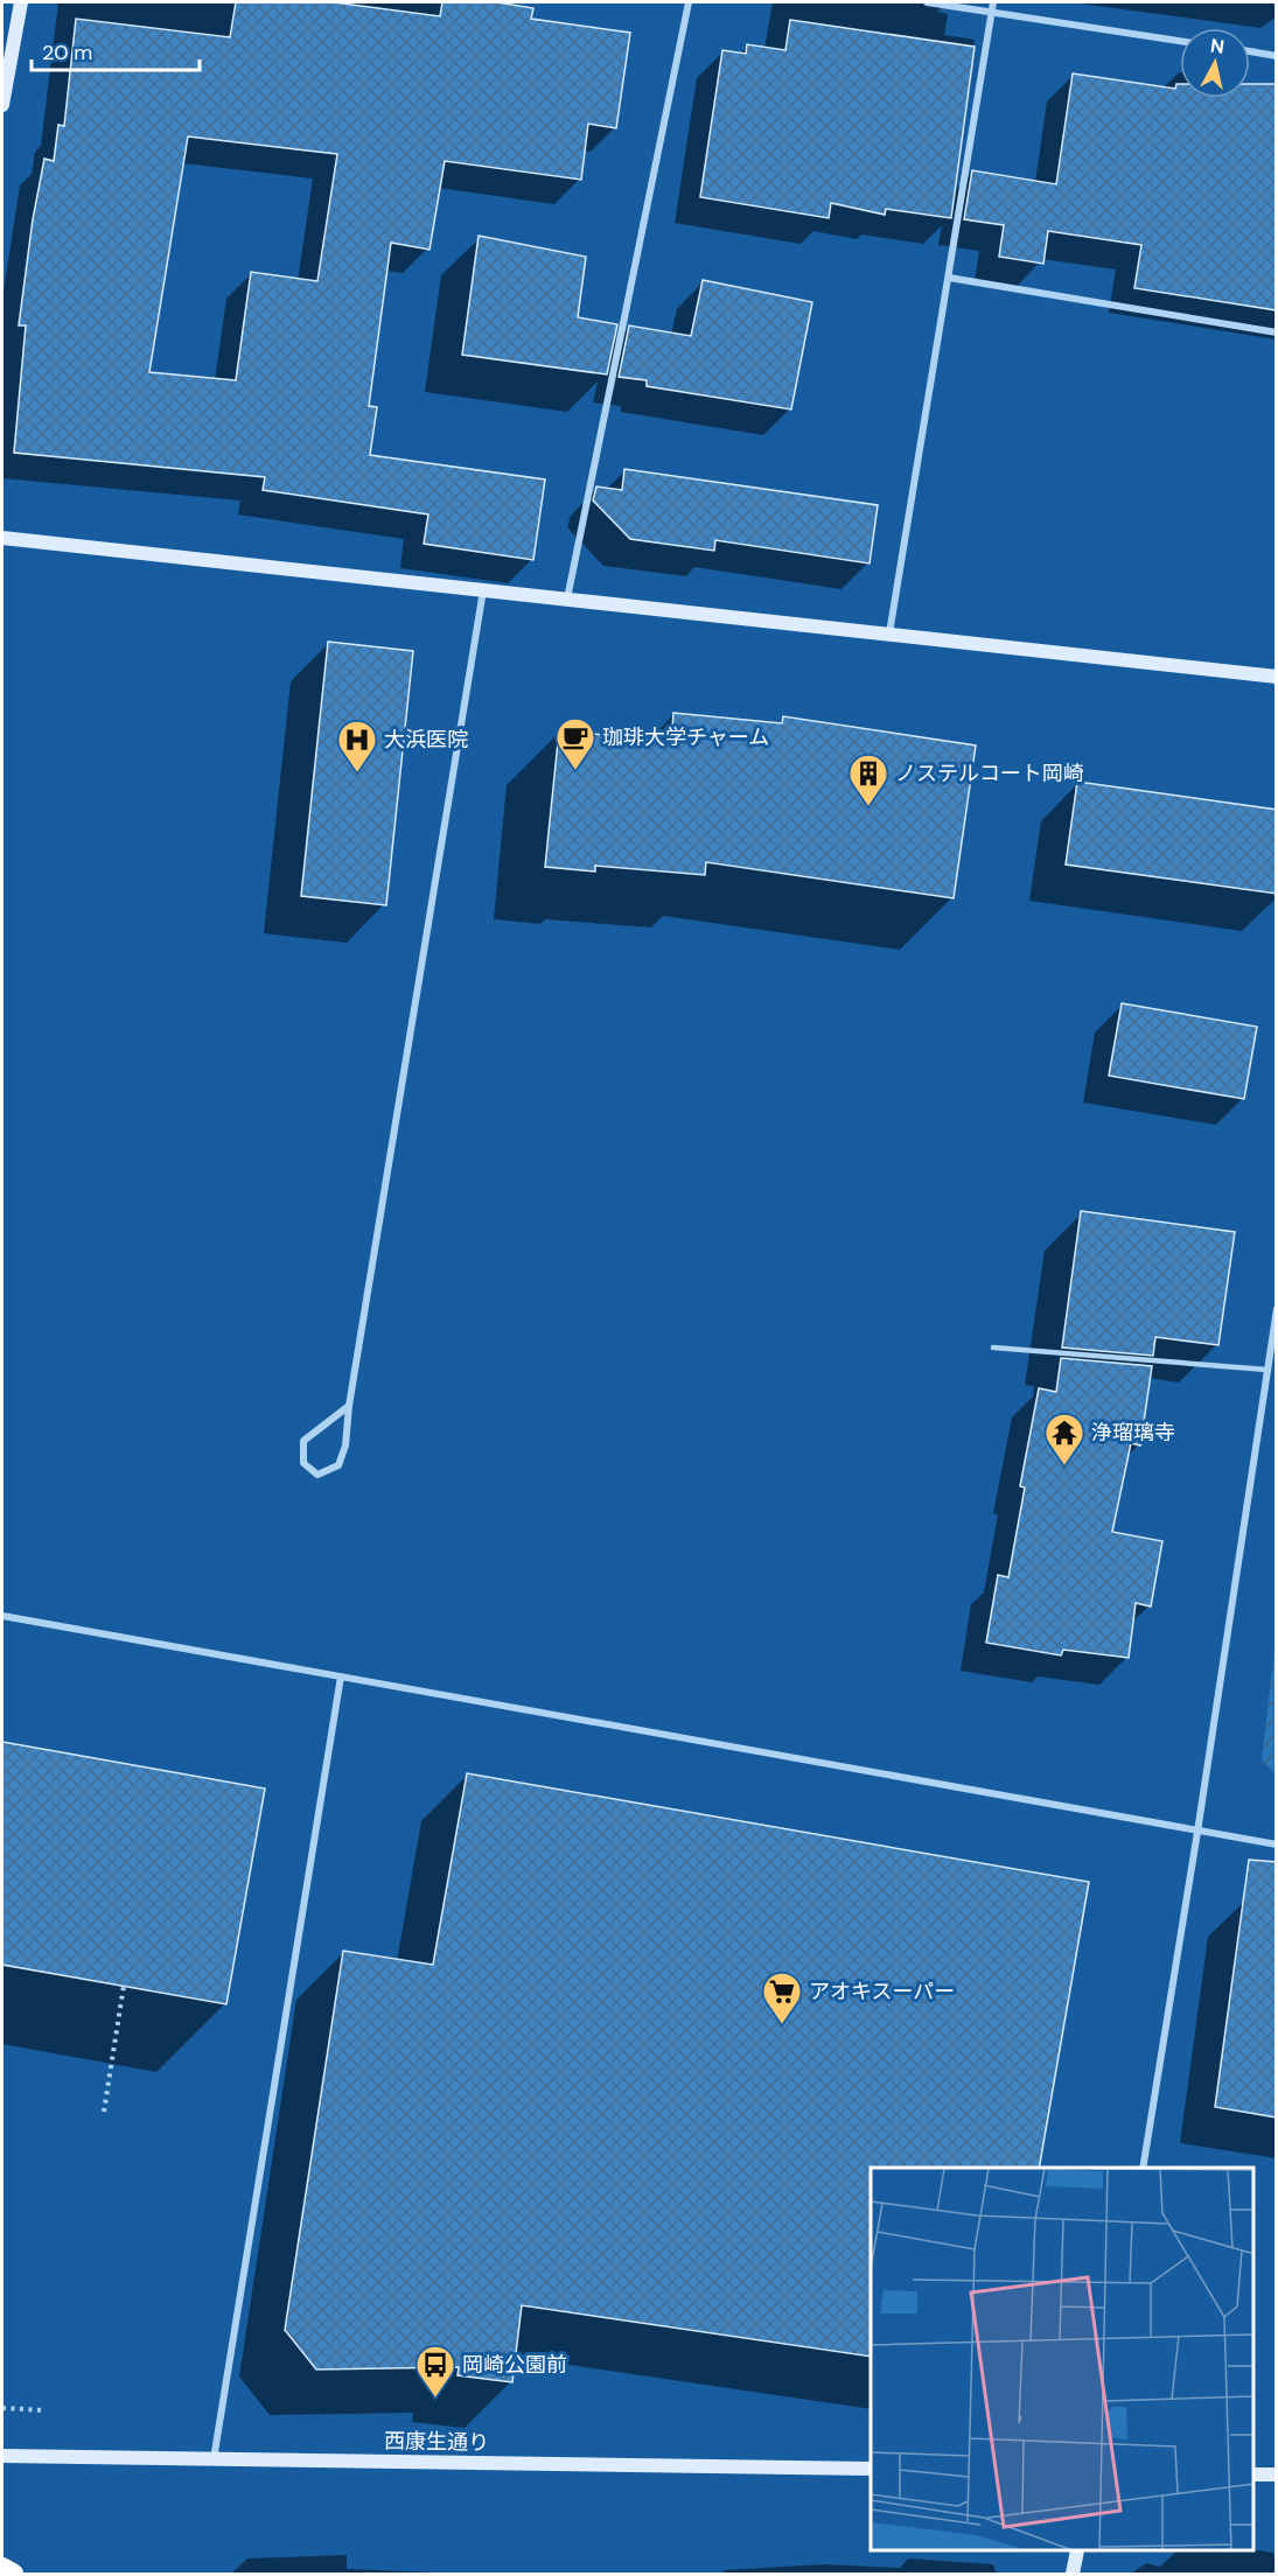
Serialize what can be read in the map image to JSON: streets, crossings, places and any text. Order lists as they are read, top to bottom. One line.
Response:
{"streets":{"street":["西康生通り"]},"places":{"cafe":["珈琲大学チャーム"],"hospital":["大浜医院"],"building":["ノステルコート岡崎"],"temple":["浄瑠璃寺"],"supermarket":["アオキスーパー"],"bus stop":["岡崎公園前"]},"scale_bar":"20 m","north":"top"}
